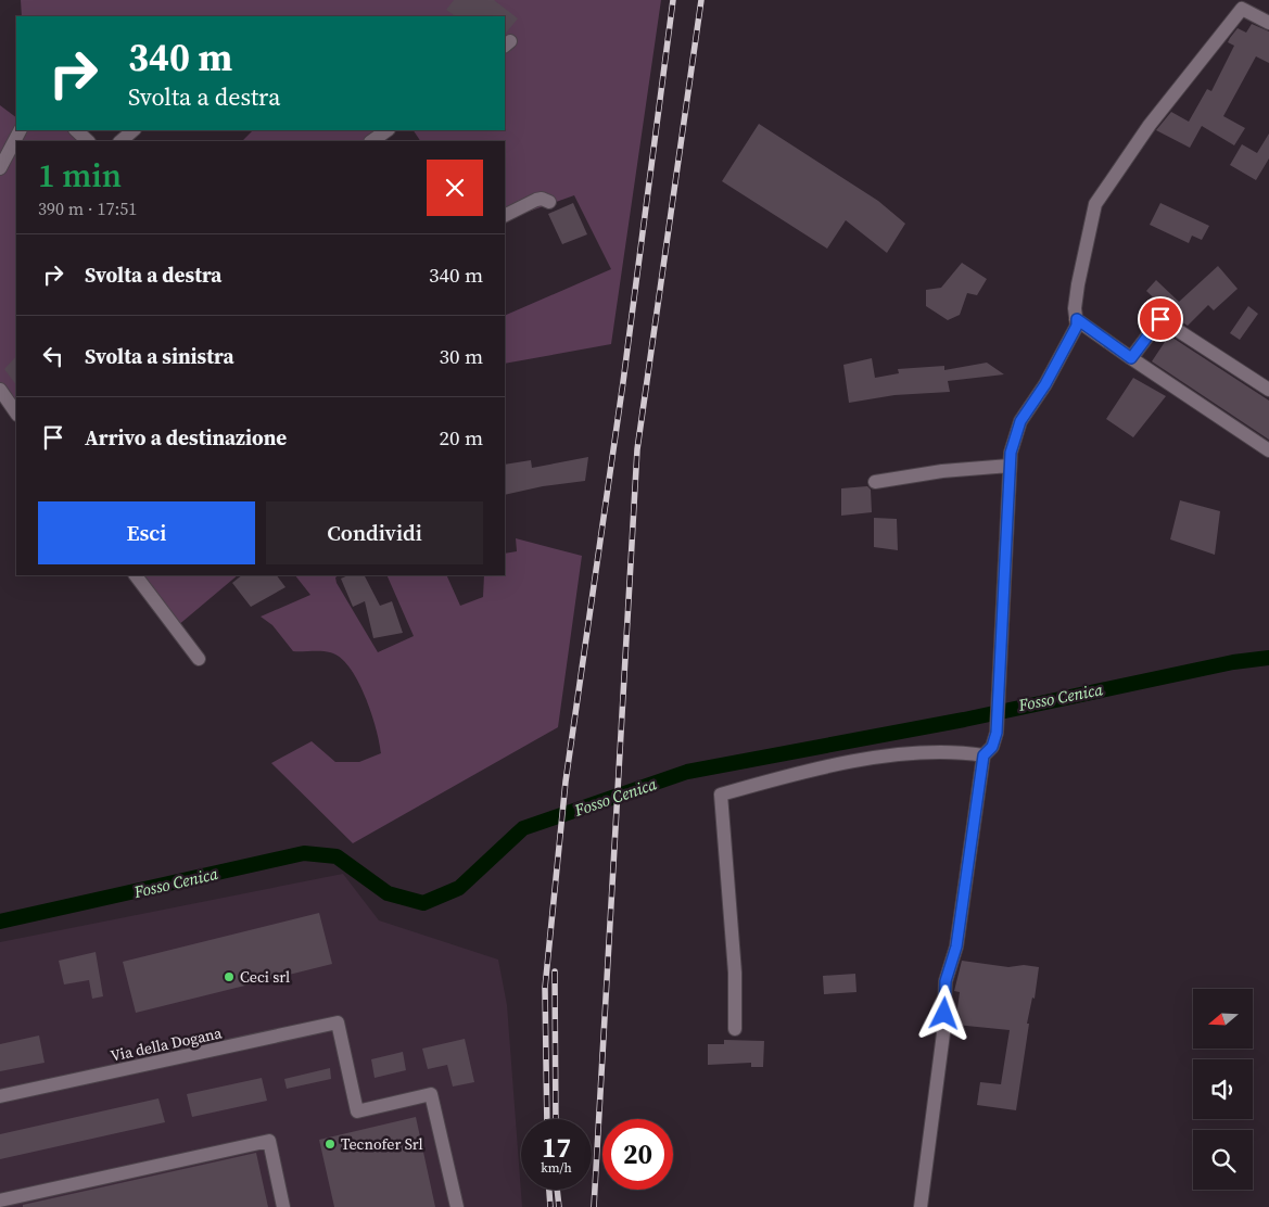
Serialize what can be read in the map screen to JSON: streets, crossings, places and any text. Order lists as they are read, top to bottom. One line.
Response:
{"streets":{"street":["Via della Dogana"]},"water":["Fosso Cenica"],"places":["Ceci srl","Tecnofer Srl"],"north":"left","page":{"turn":["340 m","Svolta a destra"],"heading":["1 min","390 m · 17:51"],"list":[{"name":"Svolta a destra","value":"340 m"},{"name":"Svolta a sinistra","value":"30 m"},{"name":"Arrivo a destinazione","value":"20 m"}],"buttons":["Esci","Condividi"],"speed":"17 km/h","limit":"20"}}
